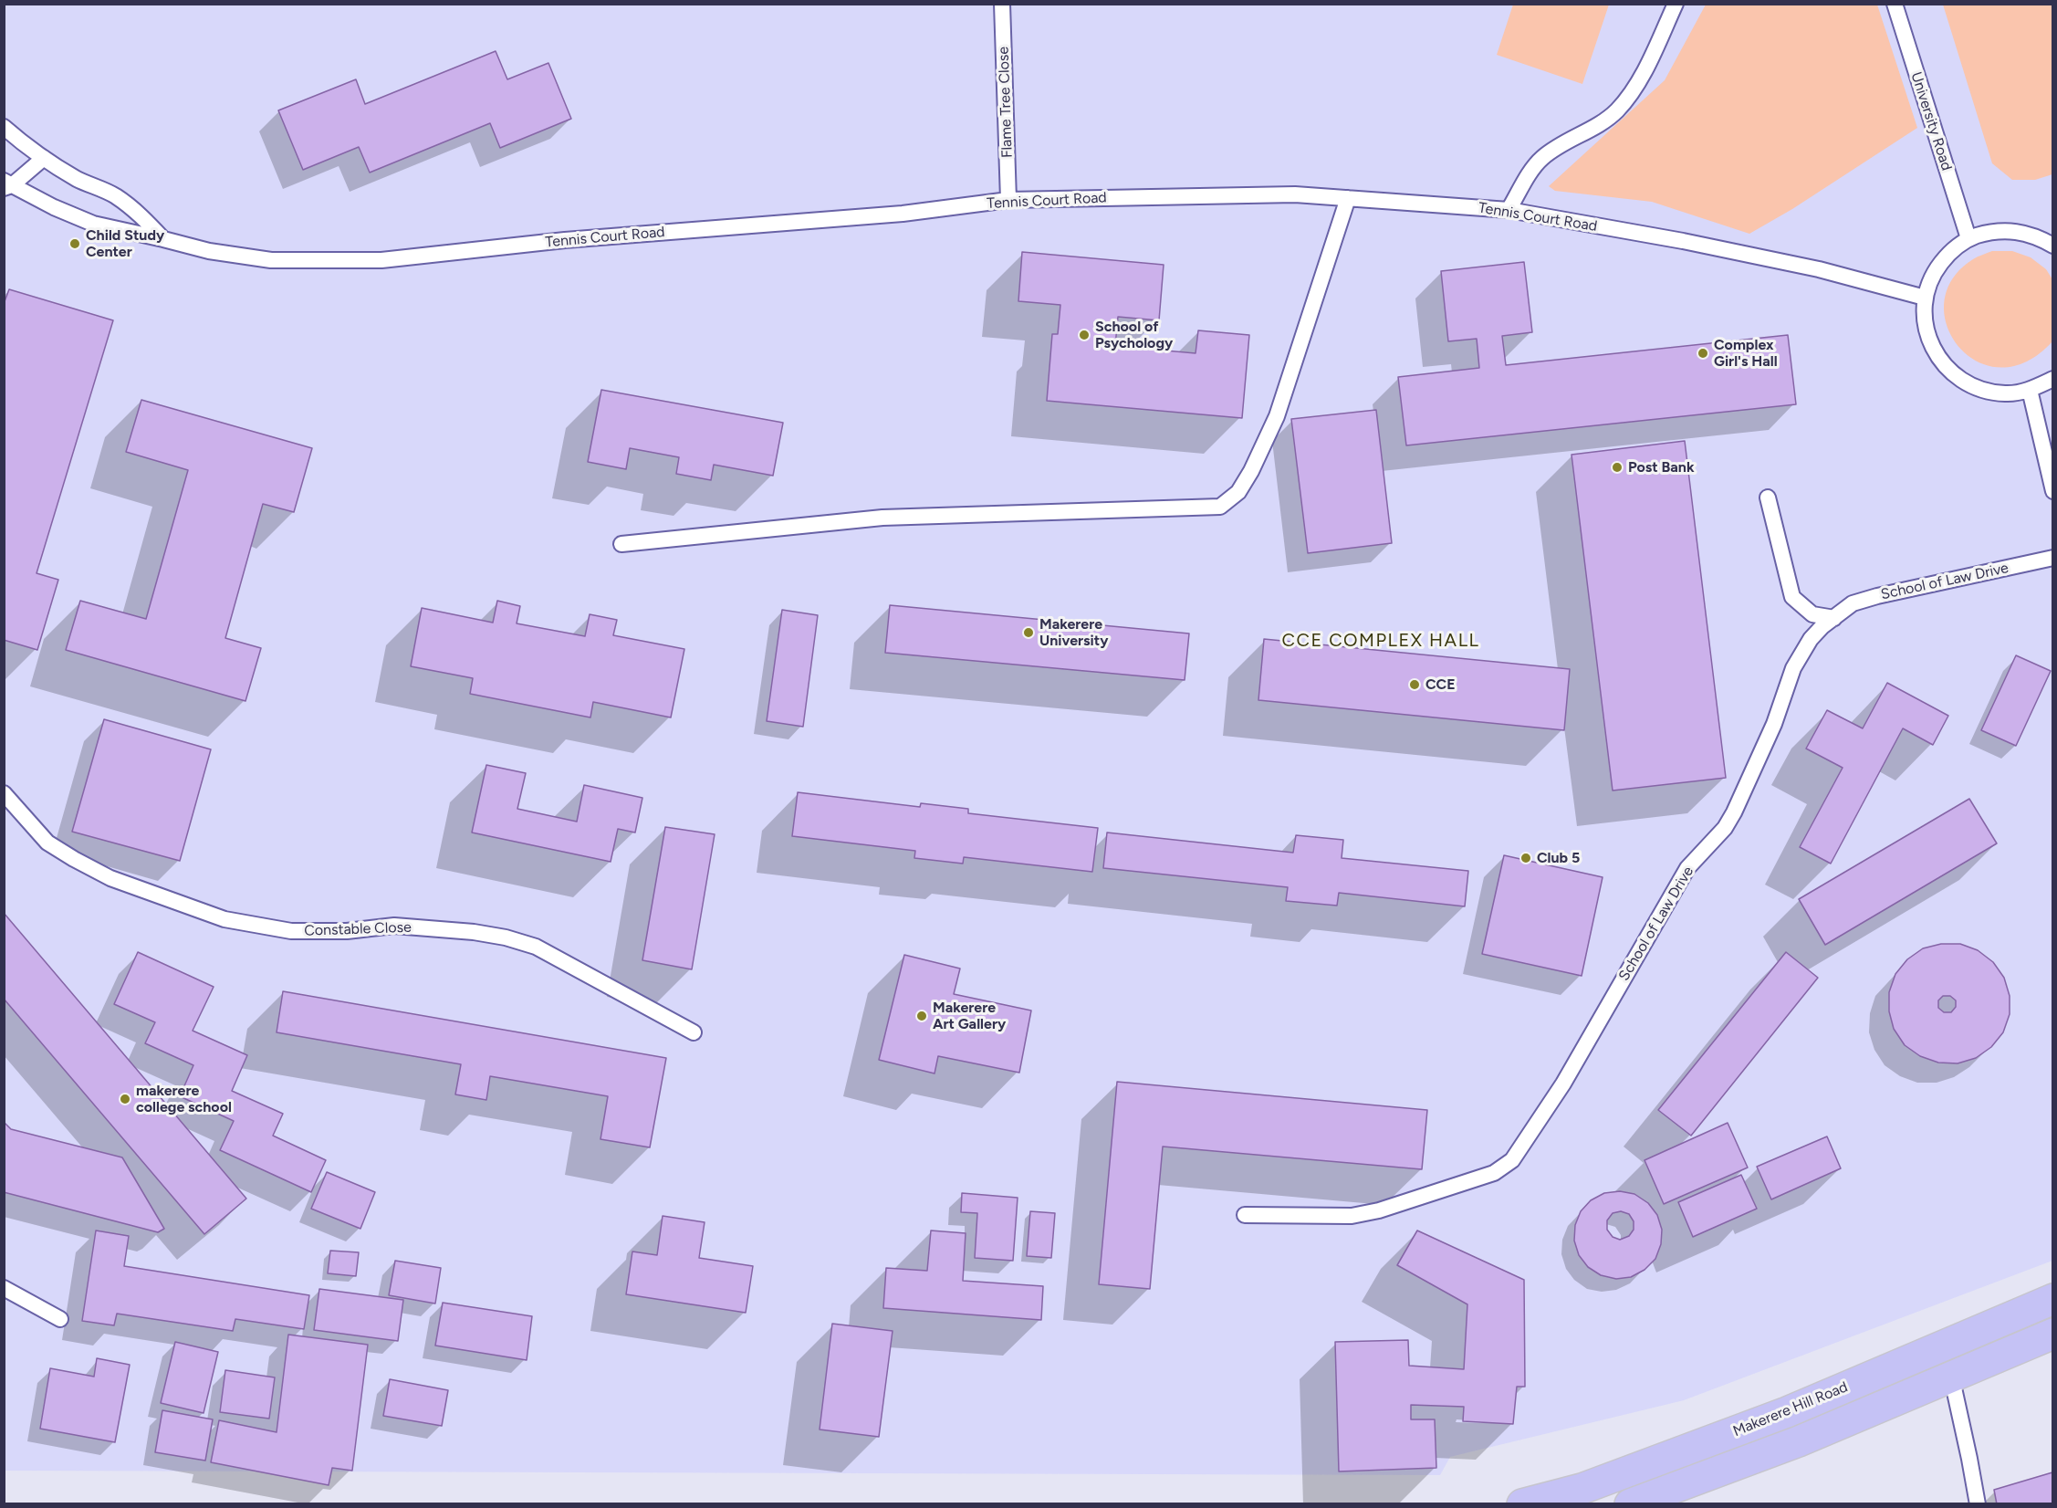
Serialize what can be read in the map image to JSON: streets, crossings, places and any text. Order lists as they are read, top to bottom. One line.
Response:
{"streets":{"main road":["Makerere Hill Road"],"lane":["Flame Tree Close","University Road","Tennis Court Road","School of Law Drive","Constable Close"]},"crossings":[["Flame Tree Close","Tennis Court Road"]],"districts":["CCE COMPLEX HALL"],"places":["Child Study Center","School of Psychology","Complex Girl's Hall","Post Bank","Makerere University","CCE","Club 5","Makerere Art Gallery","makerere college school"]}
